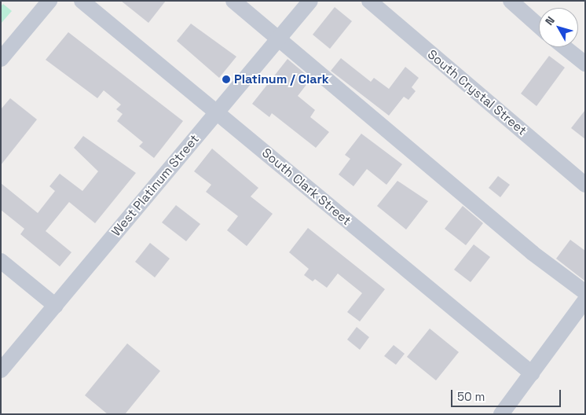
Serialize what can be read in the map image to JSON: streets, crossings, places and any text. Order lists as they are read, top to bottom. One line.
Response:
{"streets":{"street":["South Crystal Street","West Platinum Street","South Clark Street"]},"crossings":[["West Platinum Street","South Clark Street"]],"places":["Platinum / Clark"],"scale_bar":"50 m","north":"top left"}
